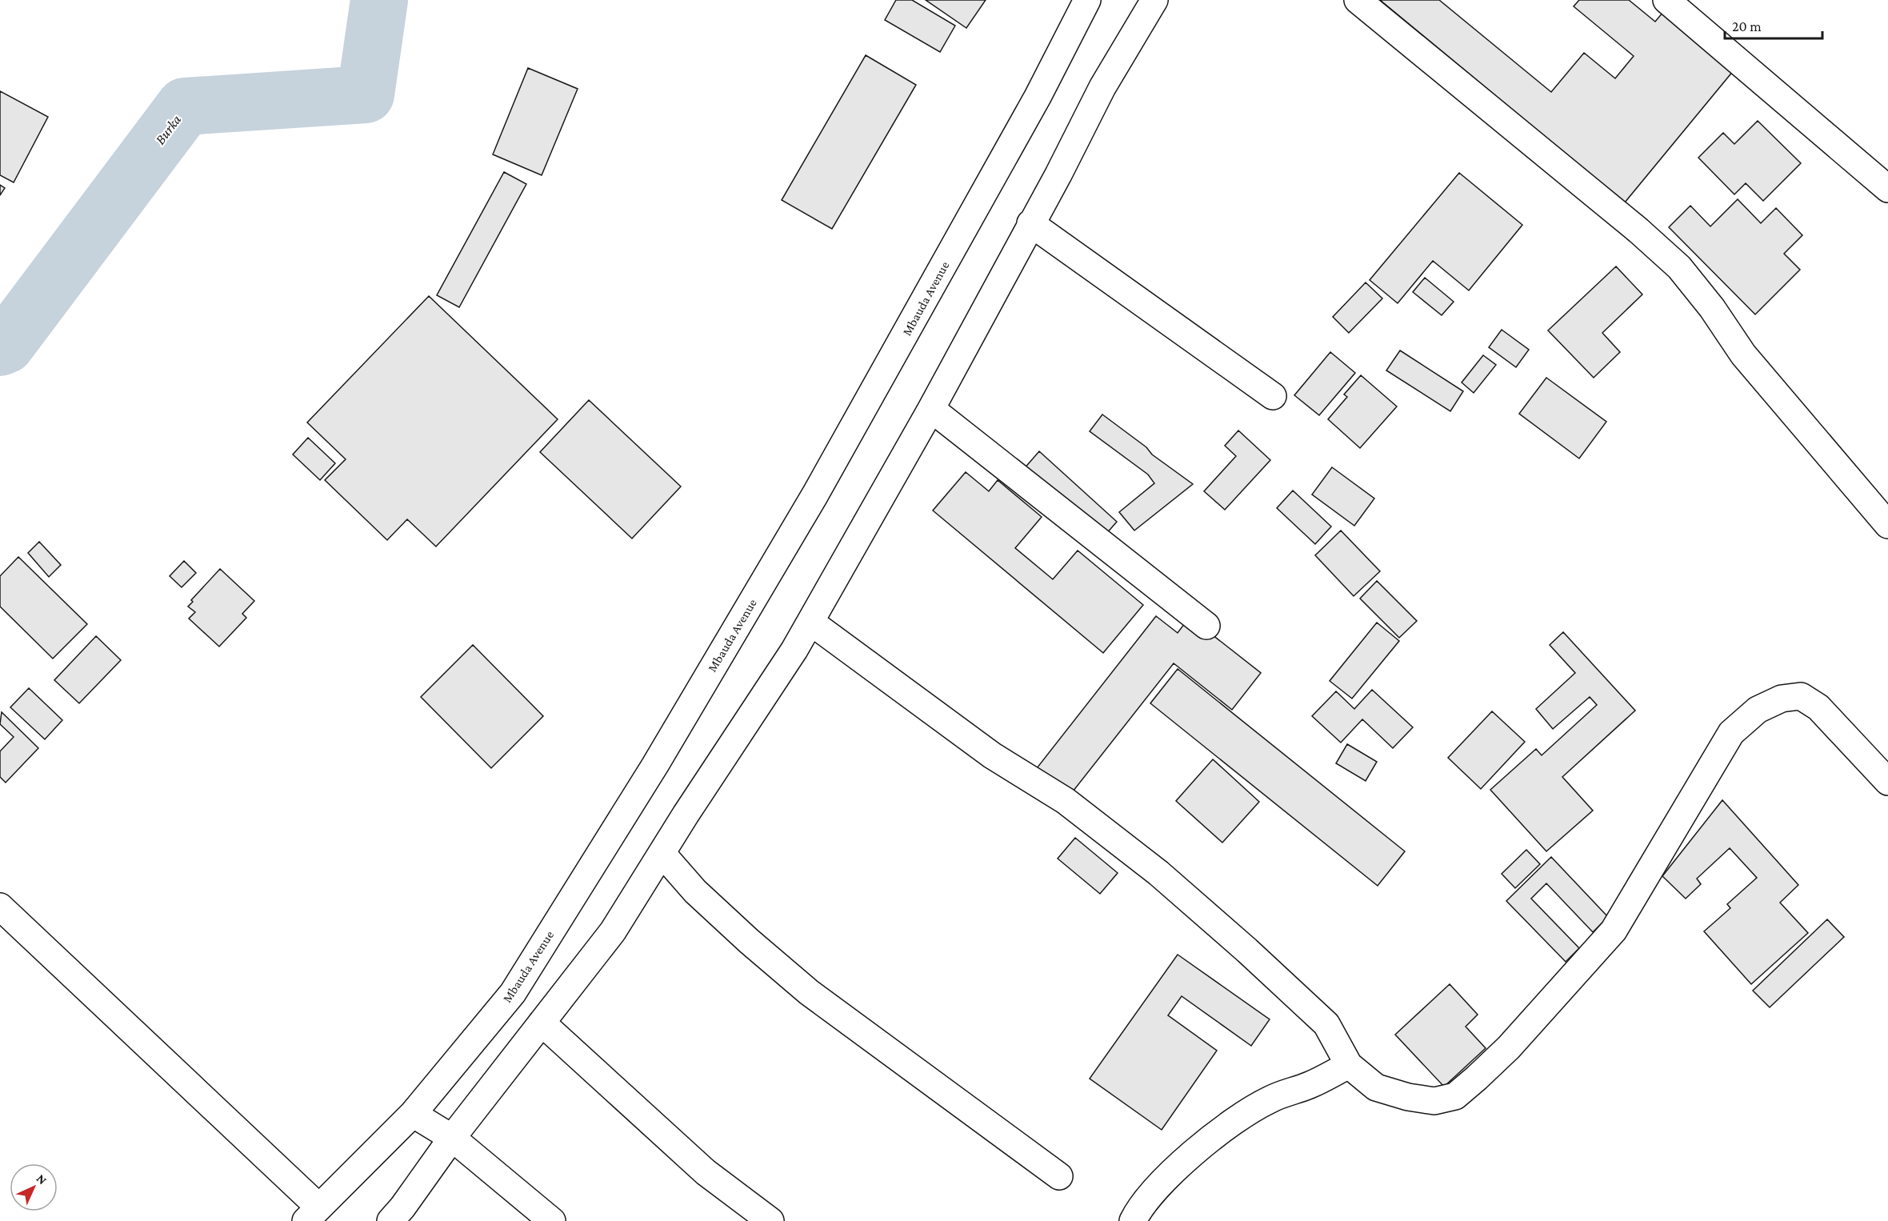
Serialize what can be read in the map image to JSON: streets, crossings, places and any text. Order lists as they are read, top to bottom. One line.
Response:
{"streets":{"street":["Mbauda Avenue"]},"water":["Burka"],"scale_bar":"20 m","north":"top right"}
